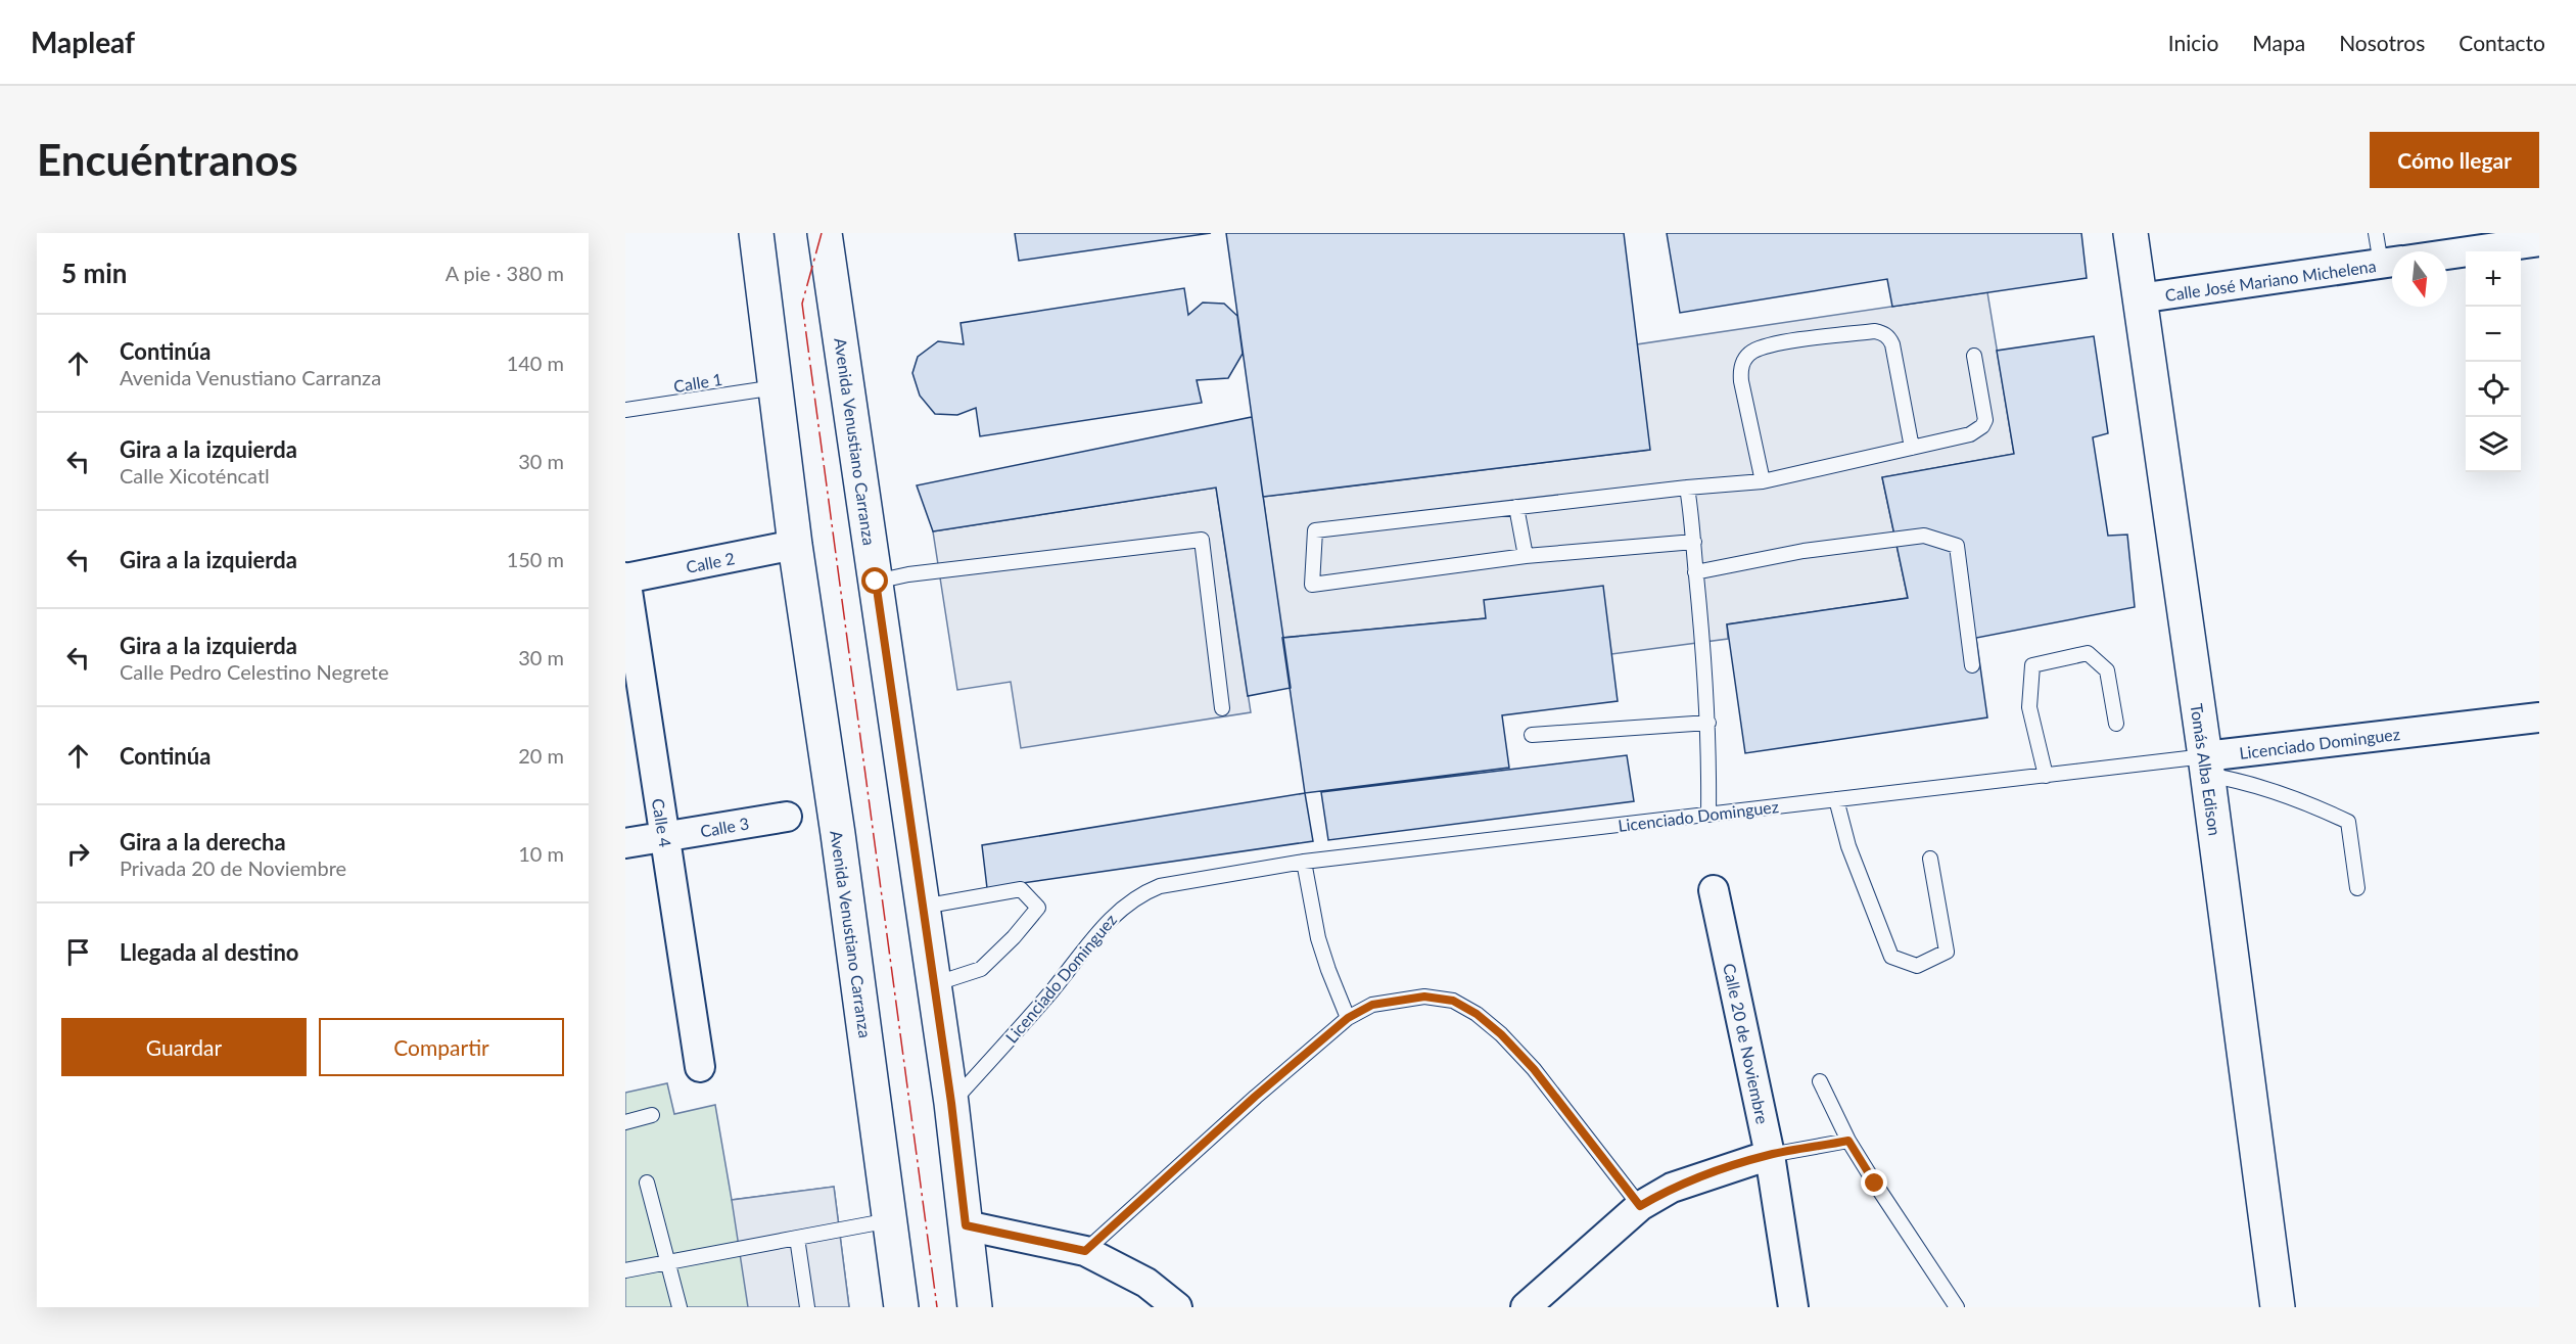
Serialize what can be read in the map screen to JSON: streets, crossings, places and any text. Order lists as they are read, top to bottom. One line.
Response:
{"streets":{"main road":["Avenida Venustiano Carranza","Tomás Alba Edison"],"street":["Calle José Mariano Michelena","Calle 2","Licenciado Dominguez","Calle 4","Calle 3","Calle 20 de Noviembre"],"lane":["Calle 1"]},"crossings":[["Calle José Mariano Michelena","Tomás Alba Edison"],["Calle 1","Avenida Venustiano Carranza"],["Avenida Venustiano Carranza","Calle 2"],["Avenida Venustiano Carranza","Licenciado Dominguez"],["Calle 2","Calle 4"],["Licenciado Dominguez","Tomás Alba Edison"],["Calle 4","Calle 3"]],"north":"bottom","page":{"header":"Mapleaf","nav":["Inicio","Mapa","Nosotros","Contacto"],"buttons":["Cómo llegar",["Guardar","Compartir"]],"title":"Encuéntranos","heading":["5 min","A pie · 380 m"],"map_buttons":["+","−"],"list":[["Continúa","Avenida Venustiano Carranza","140 m"],["Gira a la izquierda","Calle Xicoténcatl","30 m"],["Gira a la izquierda","150 m"],["Gira a la izquierda","Calle Pedro Celestino Negrete","30 m"],["Continúa","20 m"],["Gira a la derecha","Privada 20 de Noviembre","10 m"],"Llegada al destino"]}}
